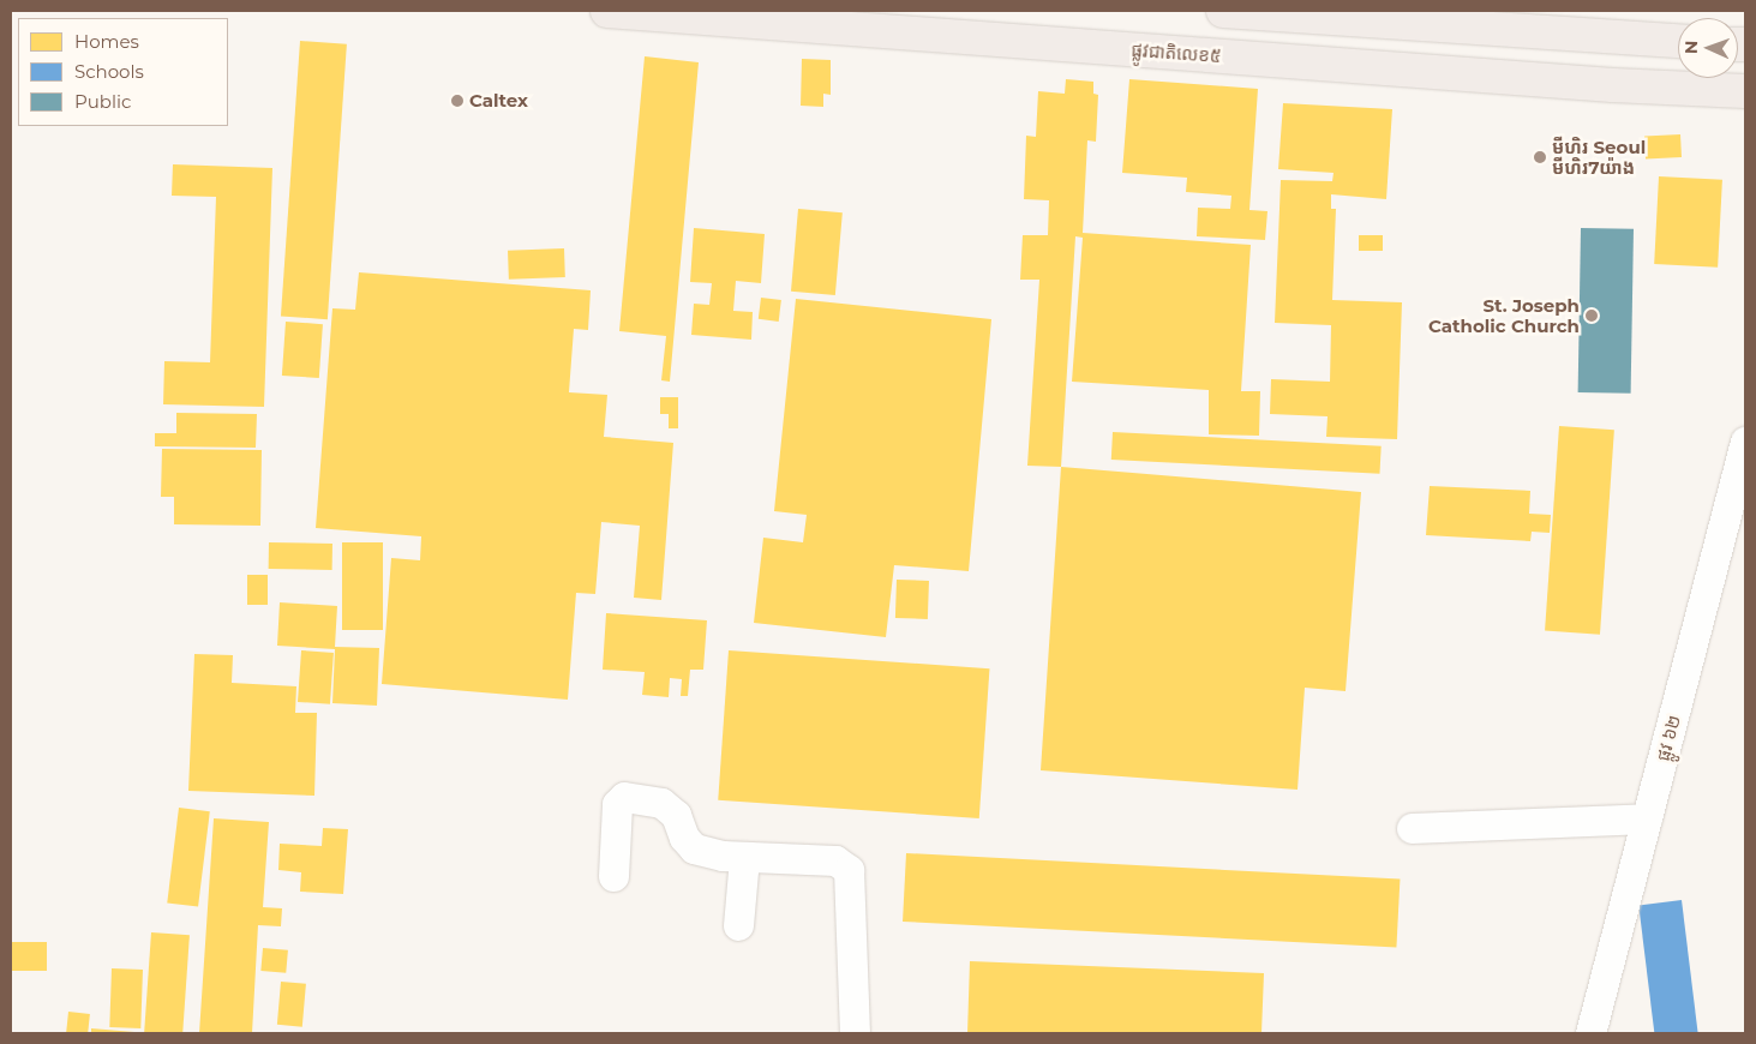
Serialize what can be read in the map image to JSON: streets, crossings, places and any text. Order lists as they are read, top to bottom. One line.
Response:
{"streets":{"highway":["ផ្លូវជាតិលេខ៥"],"street":["ផ្លូវ ៦២"]},"places":["Caltex","មីហិរ Seoul មីហិរ7យ៉ាង","St. Joseph Catholic Church"],"legend":["Homes","Schools","Public"],"north":"left"}
